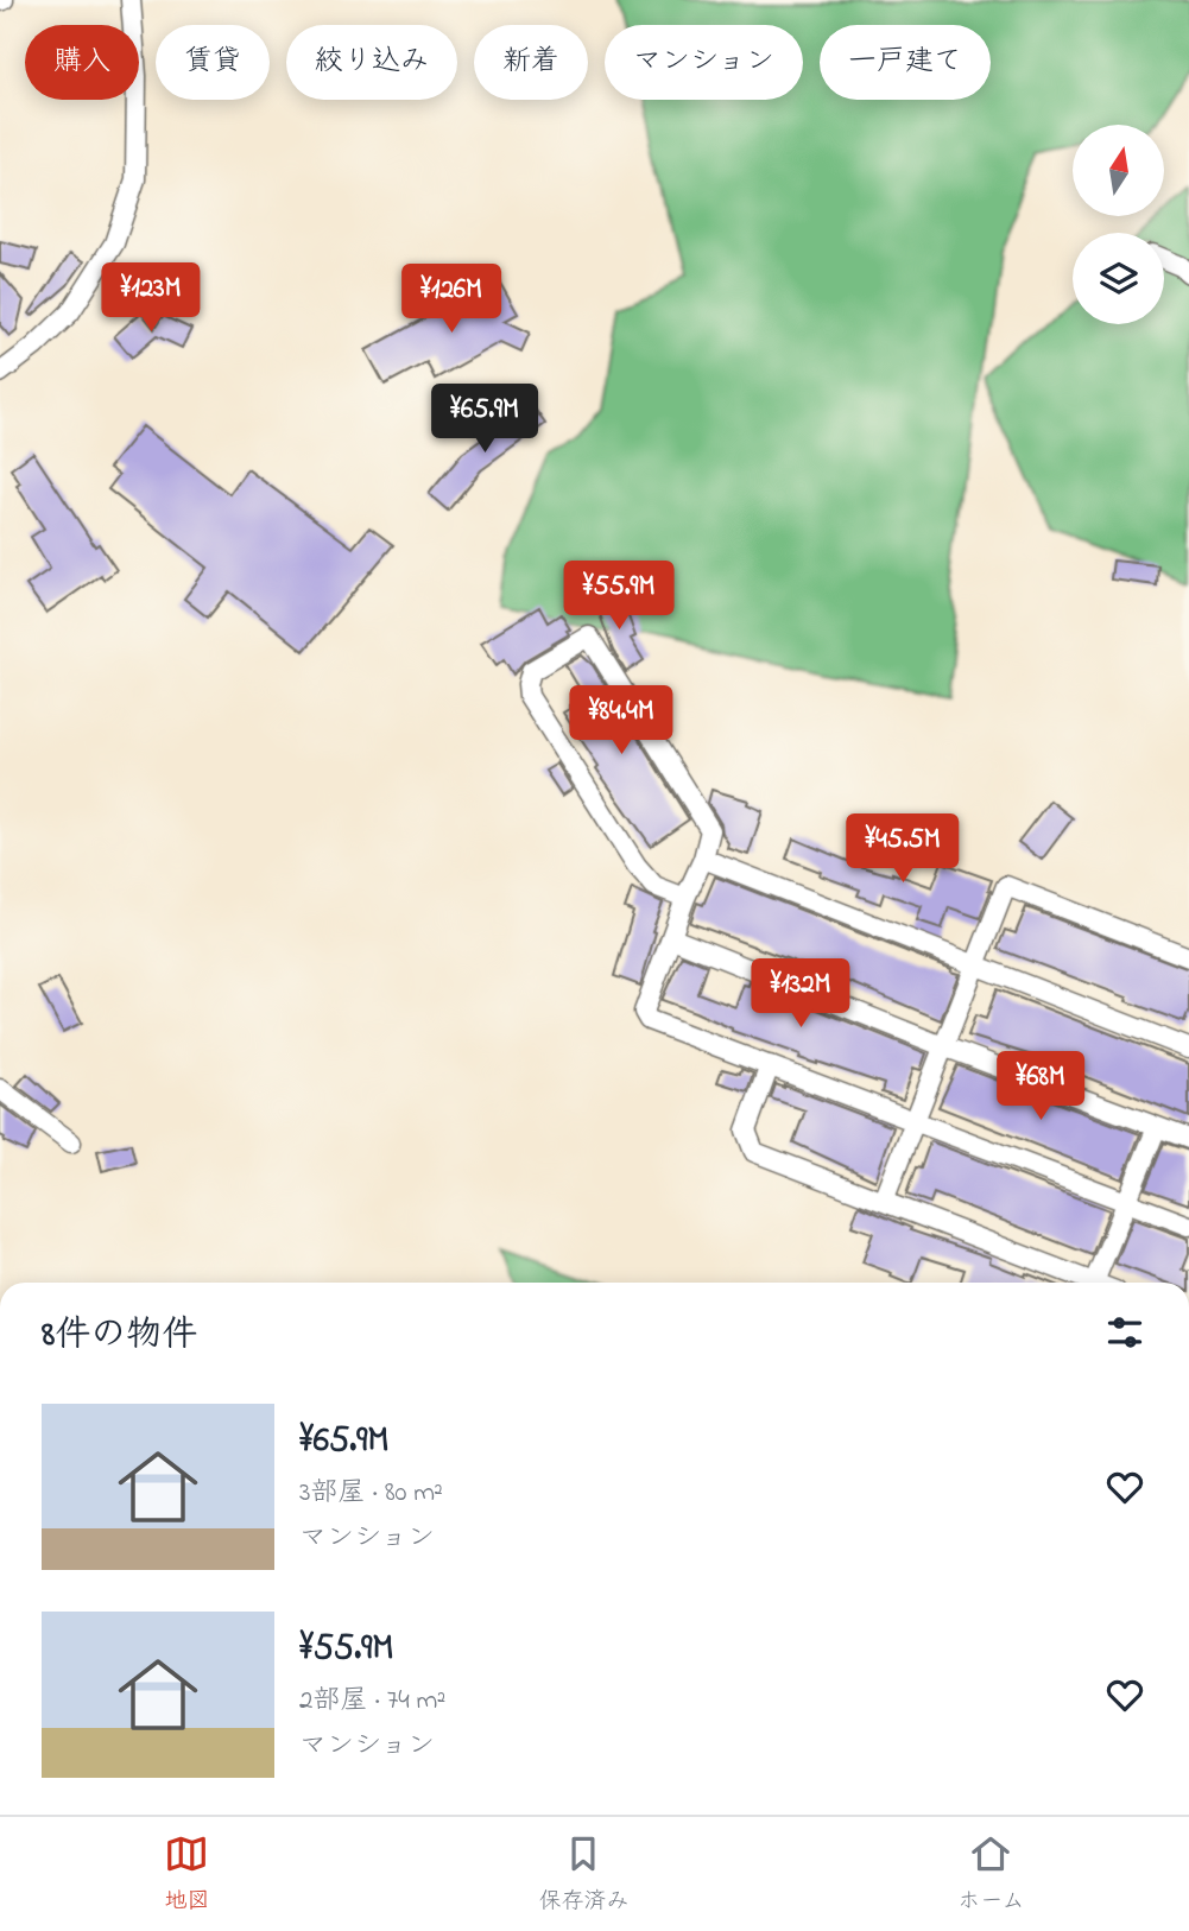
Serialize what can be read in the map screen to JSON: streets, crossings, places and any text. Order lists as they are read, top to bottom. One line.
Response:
{"north":"top","page":{"chip":["購入","賃貸","絞り込み","新着","マンション","一戸建て"],"price":["¥123M","¥126M","¥65.9M","¥55.9M","¥84.4M","¥45.5M","¥132M","¥68M"],"heading":"8件の物件","list":[{"name":"¥65.9M","note":"3部屋 · 80 m² · マンション"},{"name":"¥55.9M","note":"2部屋 · 74 m² · マンション"}],"tabs":["地図","保存済み","ホーム"]}}
